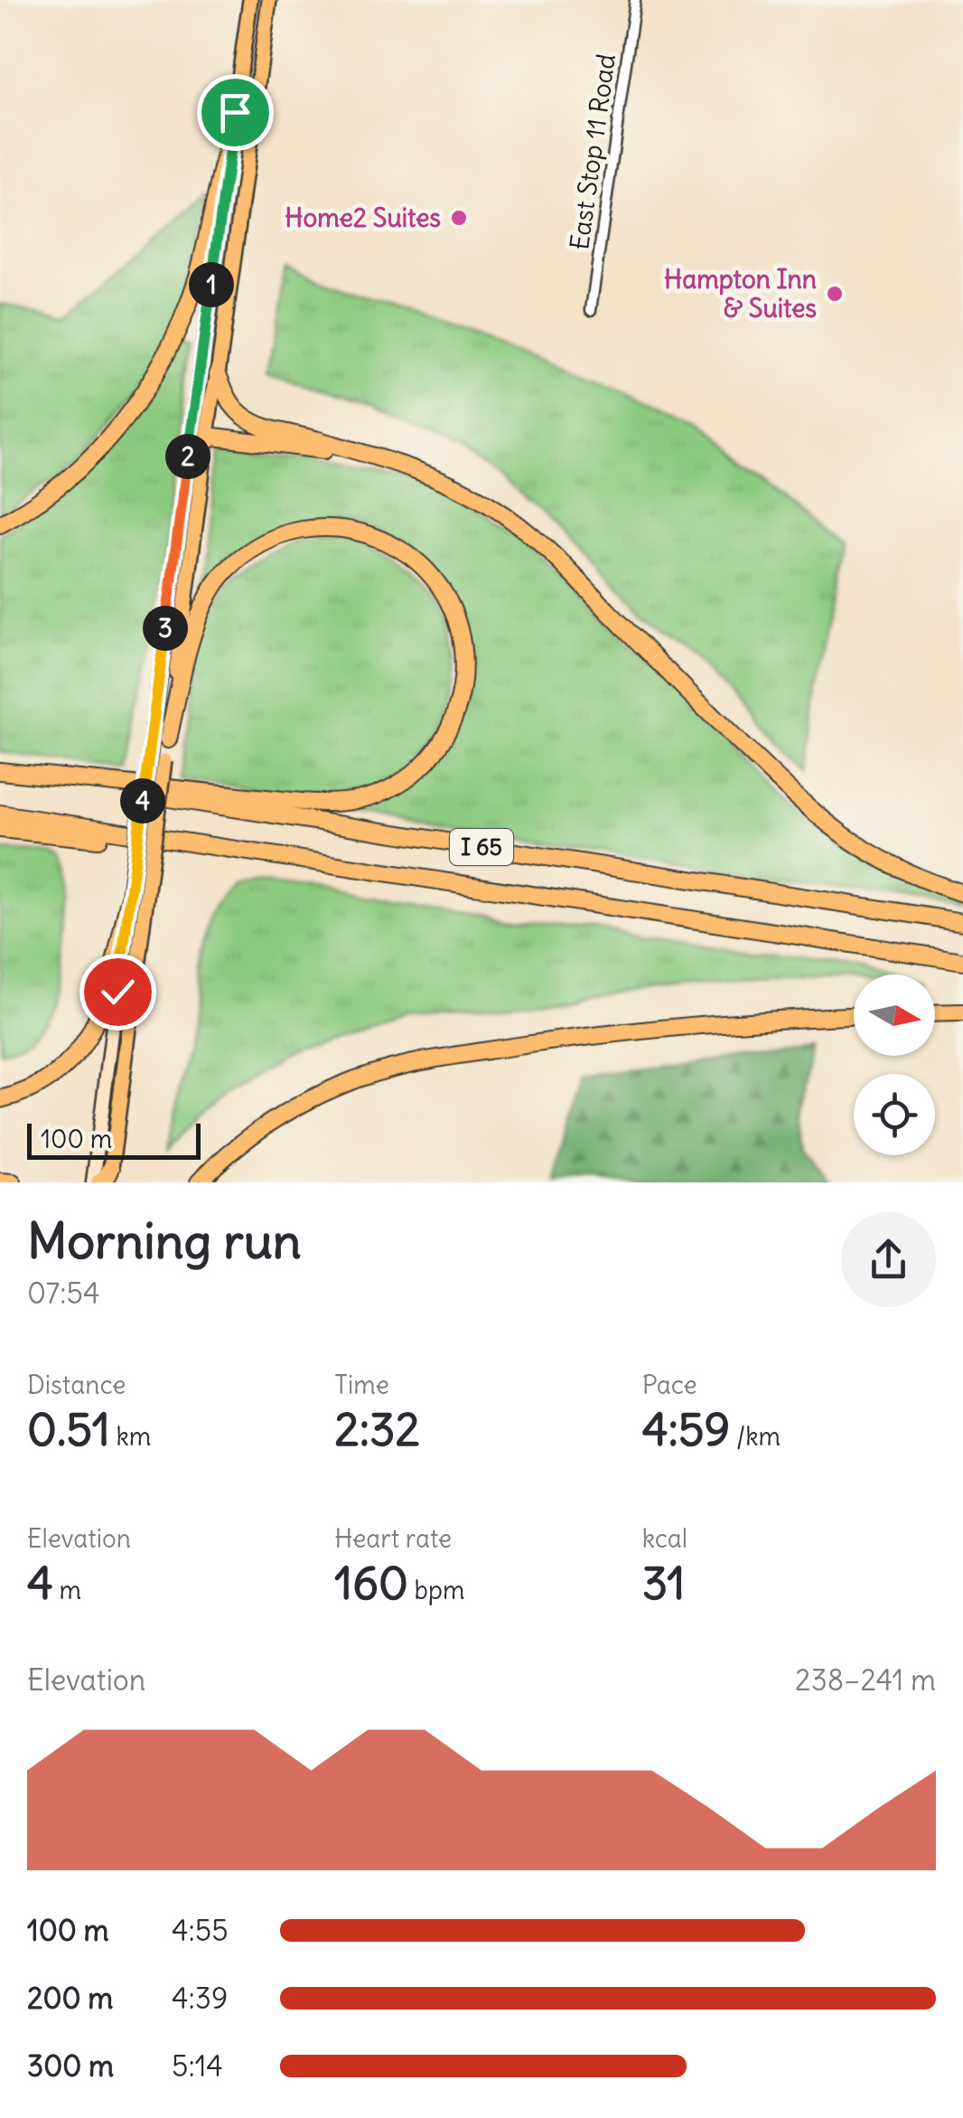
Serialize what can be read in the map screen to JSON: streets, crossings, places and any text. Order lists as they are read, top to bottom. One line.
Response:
{"streets":{"highway":["I 65"],"street":["East Stop 11 Road"]},"places":["Home2 Suites","Hampton Inn & Suites"],"scale_bar":"100 m","north":"right","page":{"pins":["1","2","3","4"],"scale":"100 m","heading":["Morning run","07:54"],"stats":[["Distance","0.51 km"],["Time","2:32"],["Pace","4:59 /km"],["Elevation","4 m"],["Heart rate","160 bpm"],["kcal","31"]],"chart":["Elevation","238–241 m"],"list":[{"name":"100 m","note":"4:55"},{"name":"200 m","note":"4:39"},{"name":"300 m","note":"5:14"}]}}
